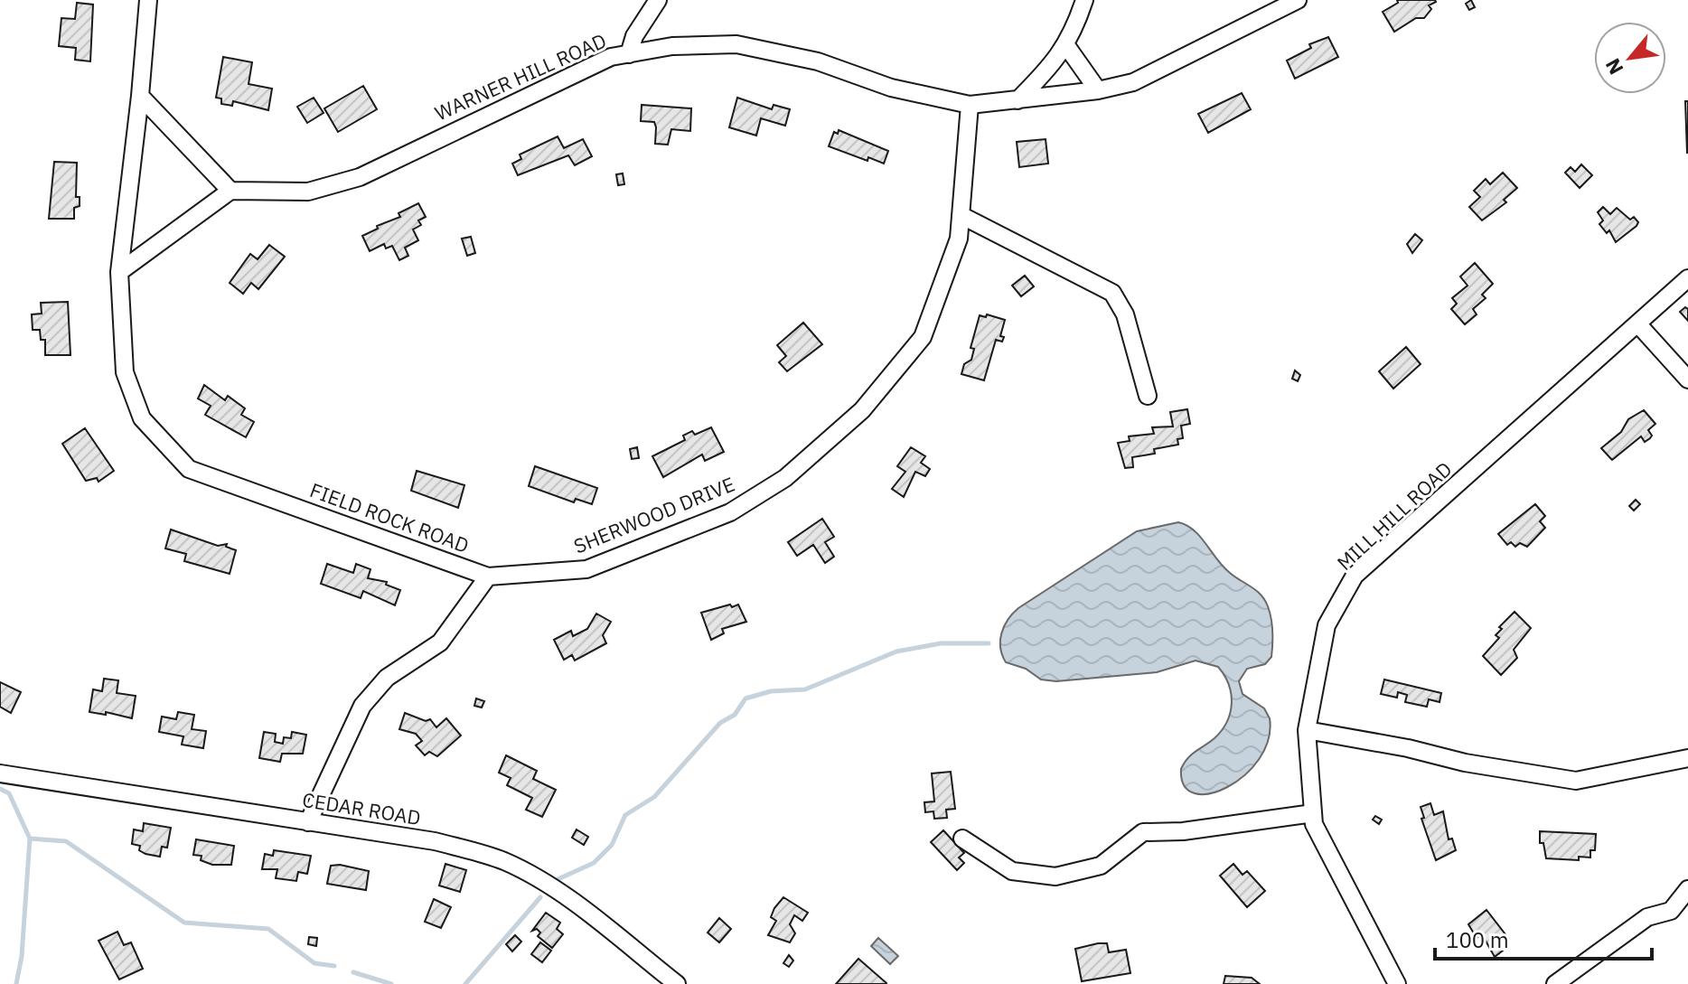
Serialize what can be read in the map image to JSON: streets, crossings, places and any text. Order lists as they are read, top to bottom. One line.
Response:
{"streets":{"street":["WARNER HILL ROAD","SHERWOOD DRIVE","MILL HILL ROAD","FIELD ROCK ROAD","CEDAR ROAD"]},"crossings":[["WARNER HILL ROAD","SHERWOOD DRIVE"],["SHERWOOD DRIVE","FIELD ROCK ROAD"]],"scale_bar":"100 m","north":"bottom left"}
